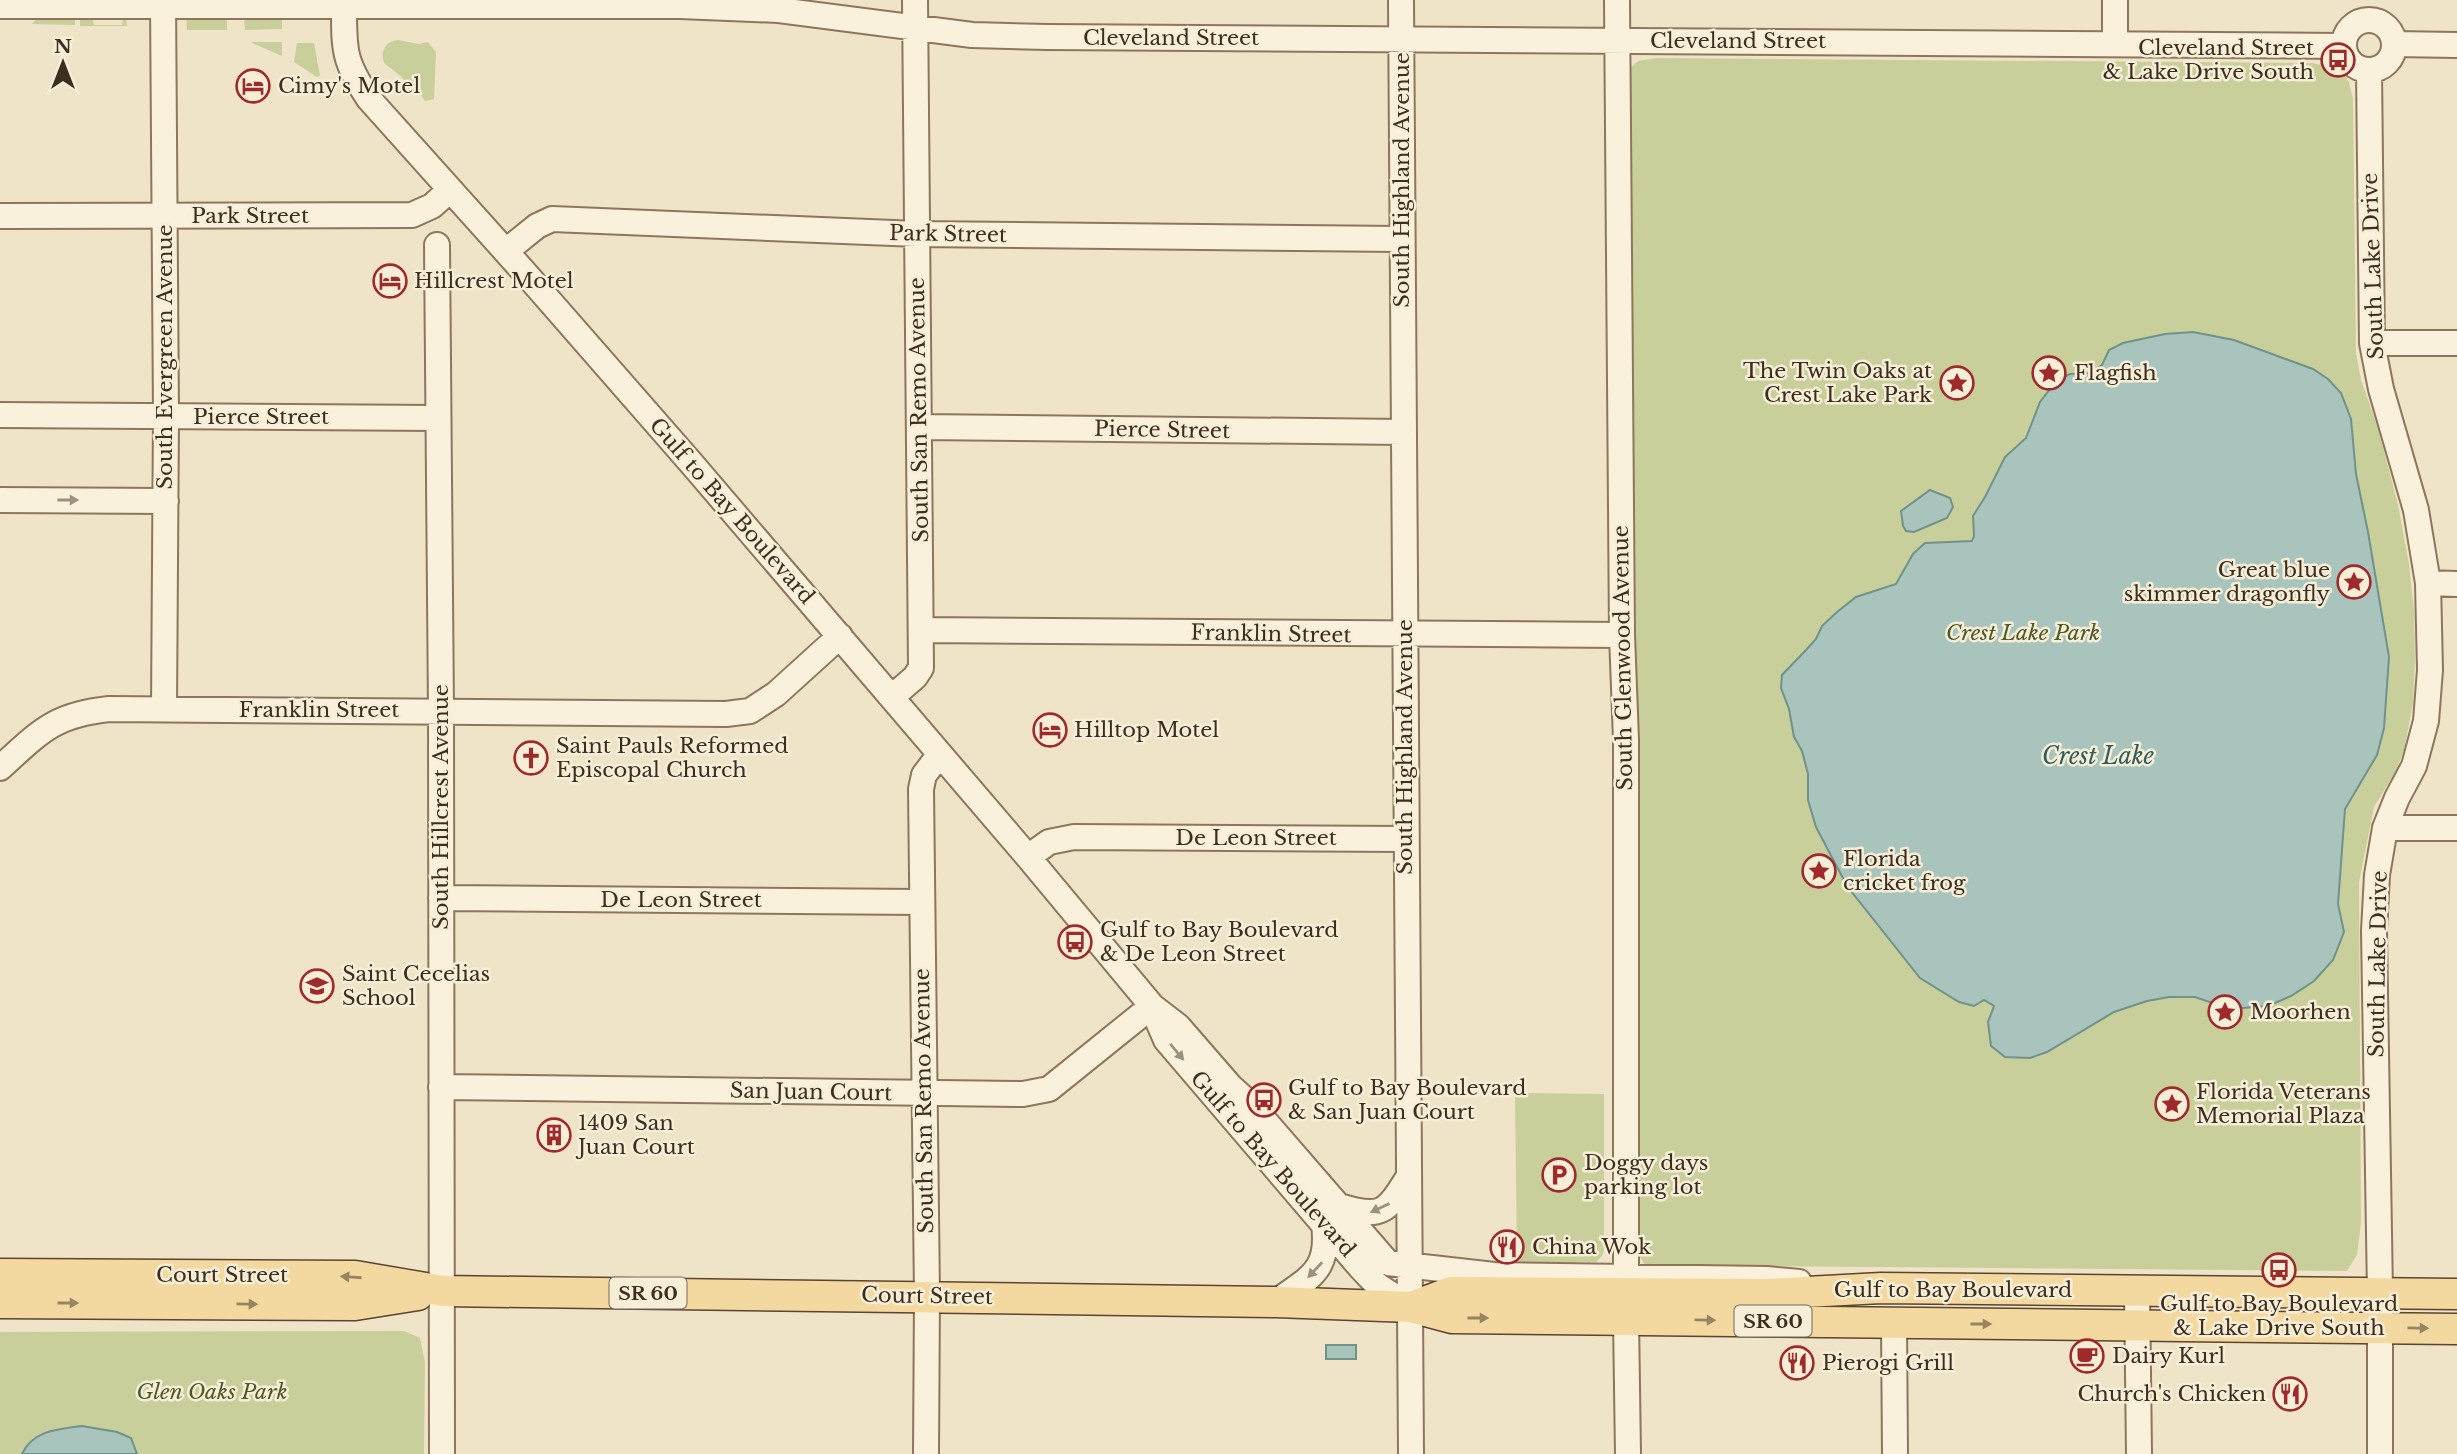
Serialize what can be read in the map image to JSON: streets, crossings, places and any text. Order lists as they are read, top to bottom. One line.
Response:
{"streets":{"main road":["Gulf to Bay Boulevard","Court Street","SR 60"],"street":["Cleveland Street","South Highland Avenue","Park Street","South Lake Drive","South Evergreen Avenue","South San Remo Avenue","Pierce Street","Franklin Street","South Glenwood Avenue","South Hillcrest Avenue","De Leon Street","San Juan Court"]},"crossings":[["Cleveland Street","South Highland Avenue"],["Cleveland Street","South Lake Drive"],["Cleveland Street","South Evergreen Avenue"],["Cleveland Street","South San Remo Avenue"],["Cleveland Street","Gulf to Bay Boulevard"],["Cleveland Street","South Glenwood Avenue"],["South Highland Avenue","Park Street"],["South Highland Avenue","Pierce Street"],["South Highland Avenue","Gulf to Bay Boulevard"],["South Highland Avenue","Franklin Street"],["South Highland Avenue","De Leon Street"],["South Highland Avenue","Court Street"],["Park Street","South Evergreen Avenue"],["Park Street","South San Remo Avenue"],["Park Street","Gulf to Bay Boulevard"],["South Lake Drive","Gulf to Bay Boulevard"],["South Evergreen Avenue","Pierce Street"],["South Evergreen Avenue","Franklin Street"],["South San Remo Avenue","Pierce Street"],["South San Remo Avenue","Gulf to Bay Boulevard"],["South San Remo Avenue","Franklin Street"],["South San Remo Avenue","De Leon Street"],["South San Remo Avenue","San Juan Court"],["South San Remo Avenue","Court Street"],["Pierce Street","South Hillcrest Avenue"],["Gulf to Bay Boulevard","Franklin Street"],["Gulf to Bay Boulevard","South Glenwood Avenue"],["Gulf to Bay Boulevard","De Leon Street"],["Gulf to Bay Boulevard","San Juan Court"],["Gulf to Bay Boulevard","Court Street"],["Franklin Street","South Glenwood Avenue"],["Franklin Street","South Hillcrest Avenue"],["South Hillcrest Avenue","De Leon Street"],["South Hillcrest Avenue","San Juan Court"],["South Hillcrest Avenue","Court Street"]],"water":["Crest Lake"],"parks":["Crest Lake Park","Glen Oaks Park"],"places":{"bus stop":["Cleveland Street & Lake Drive South","Gulf to Bay Boulevard & De Leon Street","Gulf to Bay Boulevard & San Juan Court","Gulf to Bay Boulevard & Lake Drive South"],"hotel":["Cimy's Motel","Hillcrest Motel","Hilltop Motel"],"place":["Flagfish","The Twin Oaks at Crest Lake Park","Great blue skimmer dragonfly","Florida cricket frog","Moorhen","Florida Veterans Memorial Plaza"],"church":["Saint Pauls Reformed Episcopal Church"],"school or university":["Saint Cecelias School"],"building":["1409 San Juan Court"],"parking":["Doggy days parking lot"],"restaurant":["China Wok","Pierogi Grill","Church's Chicken"],"cafe":["Dairy Kurl"]},"north":"top"}
